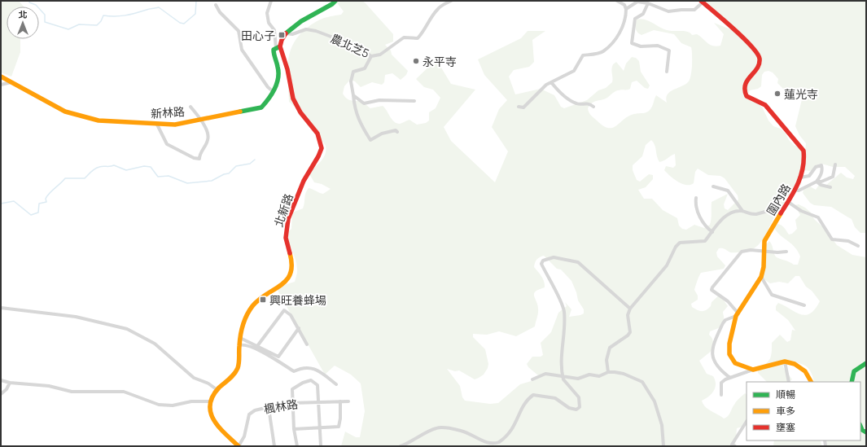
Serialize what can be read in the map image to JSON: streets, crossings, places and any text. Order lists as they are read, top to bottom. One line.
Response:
{"streets":{"street":["農北芝5","新林路","圍內路","北新路","楓林路"]},"crossings":[["新林路","北新路"]],"places":{"transit":["田心子","興旺養蜂場"],"other":["永平寺","蓮光寺"]},"legend":["順暢","車多","壅塞"],"north":"top"}
